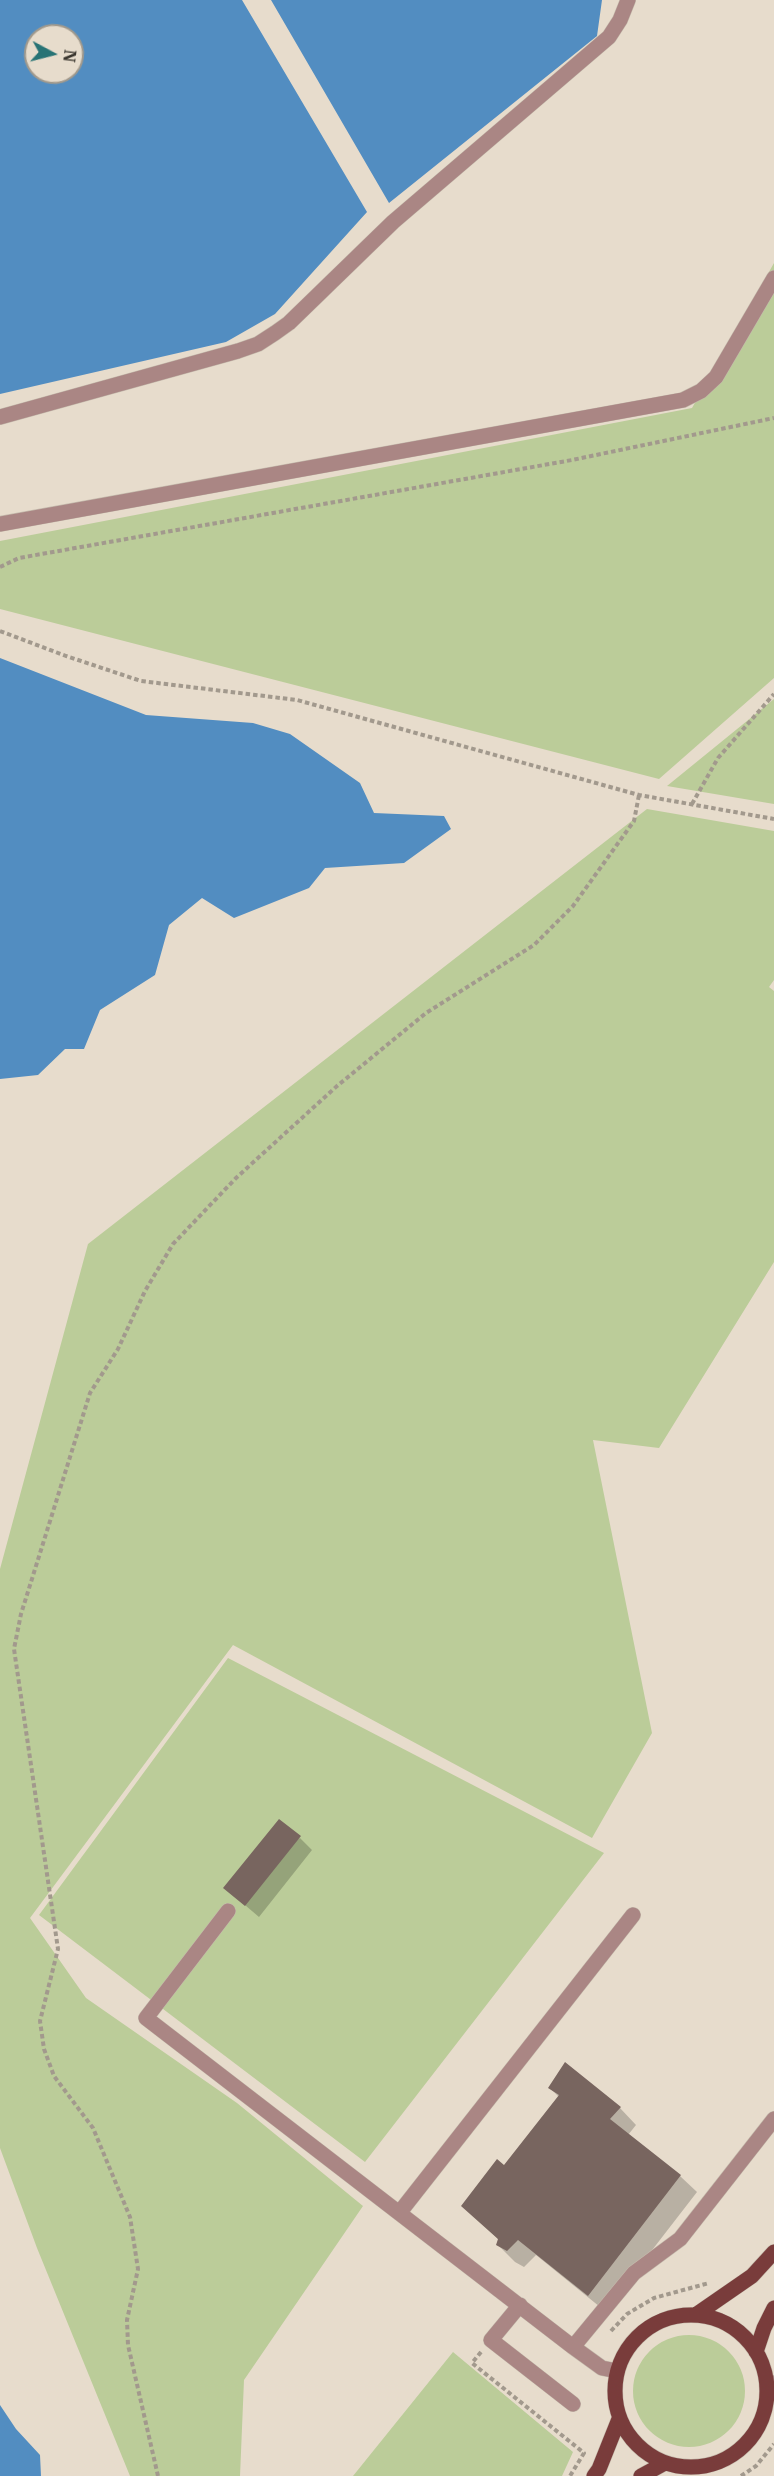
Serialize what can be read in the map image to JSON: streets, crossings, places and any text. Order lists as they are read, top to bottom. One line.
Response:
{"north":"right"}
